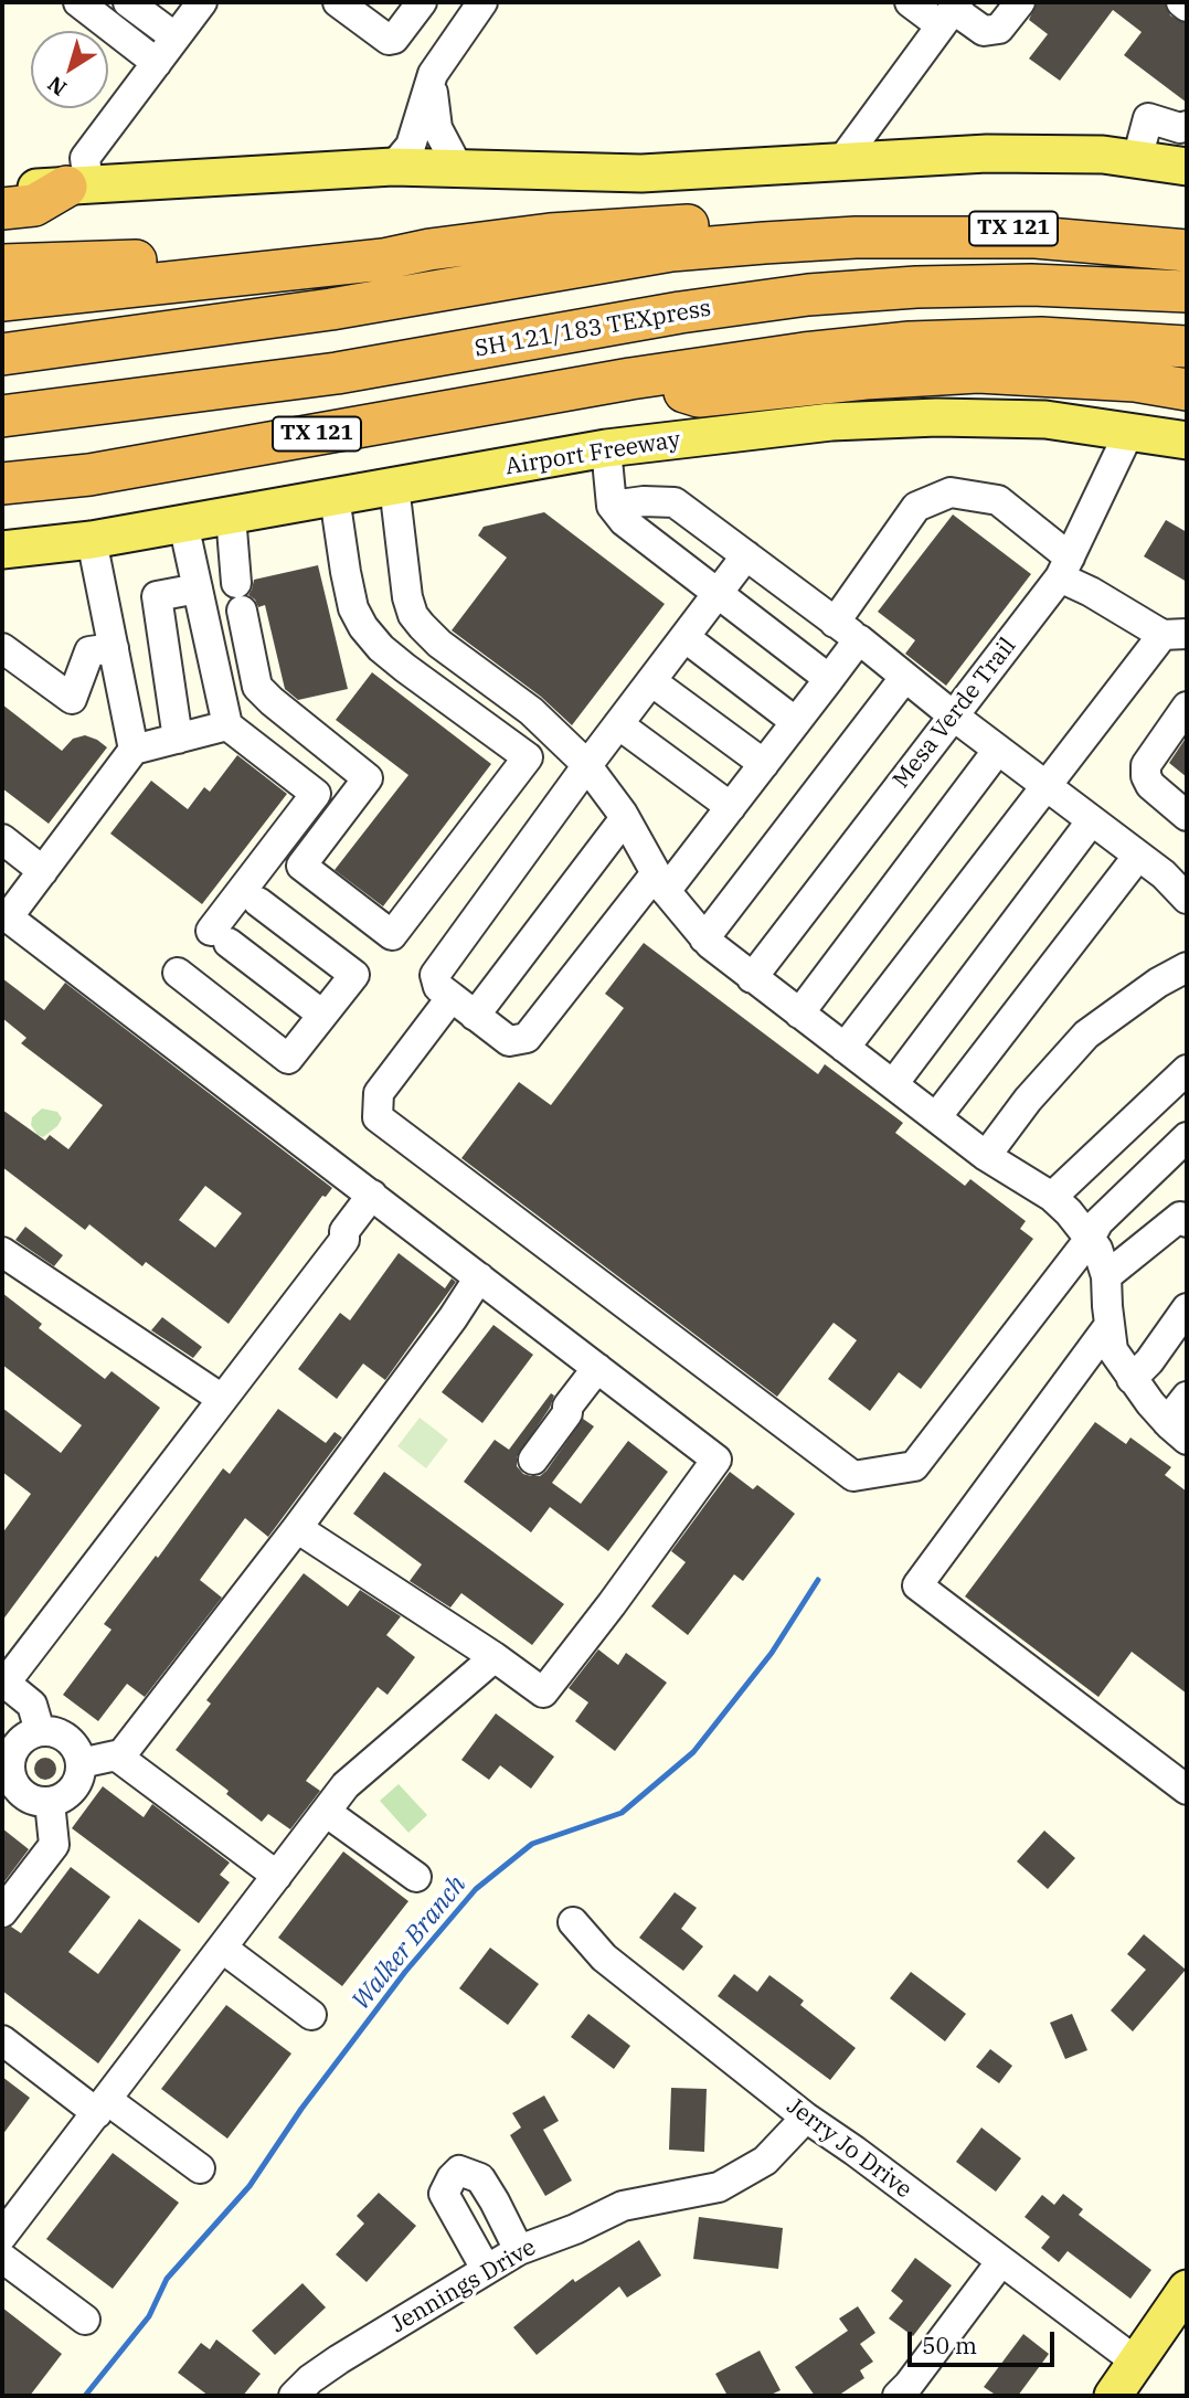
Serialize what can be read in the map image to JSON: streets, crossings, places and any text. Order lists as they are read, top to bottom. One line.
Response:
{"streets":{"highway":["TX 121","SH 121/183 TEXpress"],"main road":["Airport Freeway"],"street":["Mesa Verde Trail","Jerry Jo Drive","Jennings Drive"]},"crossings":[["Airport Freeway","Mesa Verde Trail"],["Jerry Jo Drive","Jennings Drive"]],"water":["Walker Branch"],"scale_bar":"50 m","north":"bottom left"}
